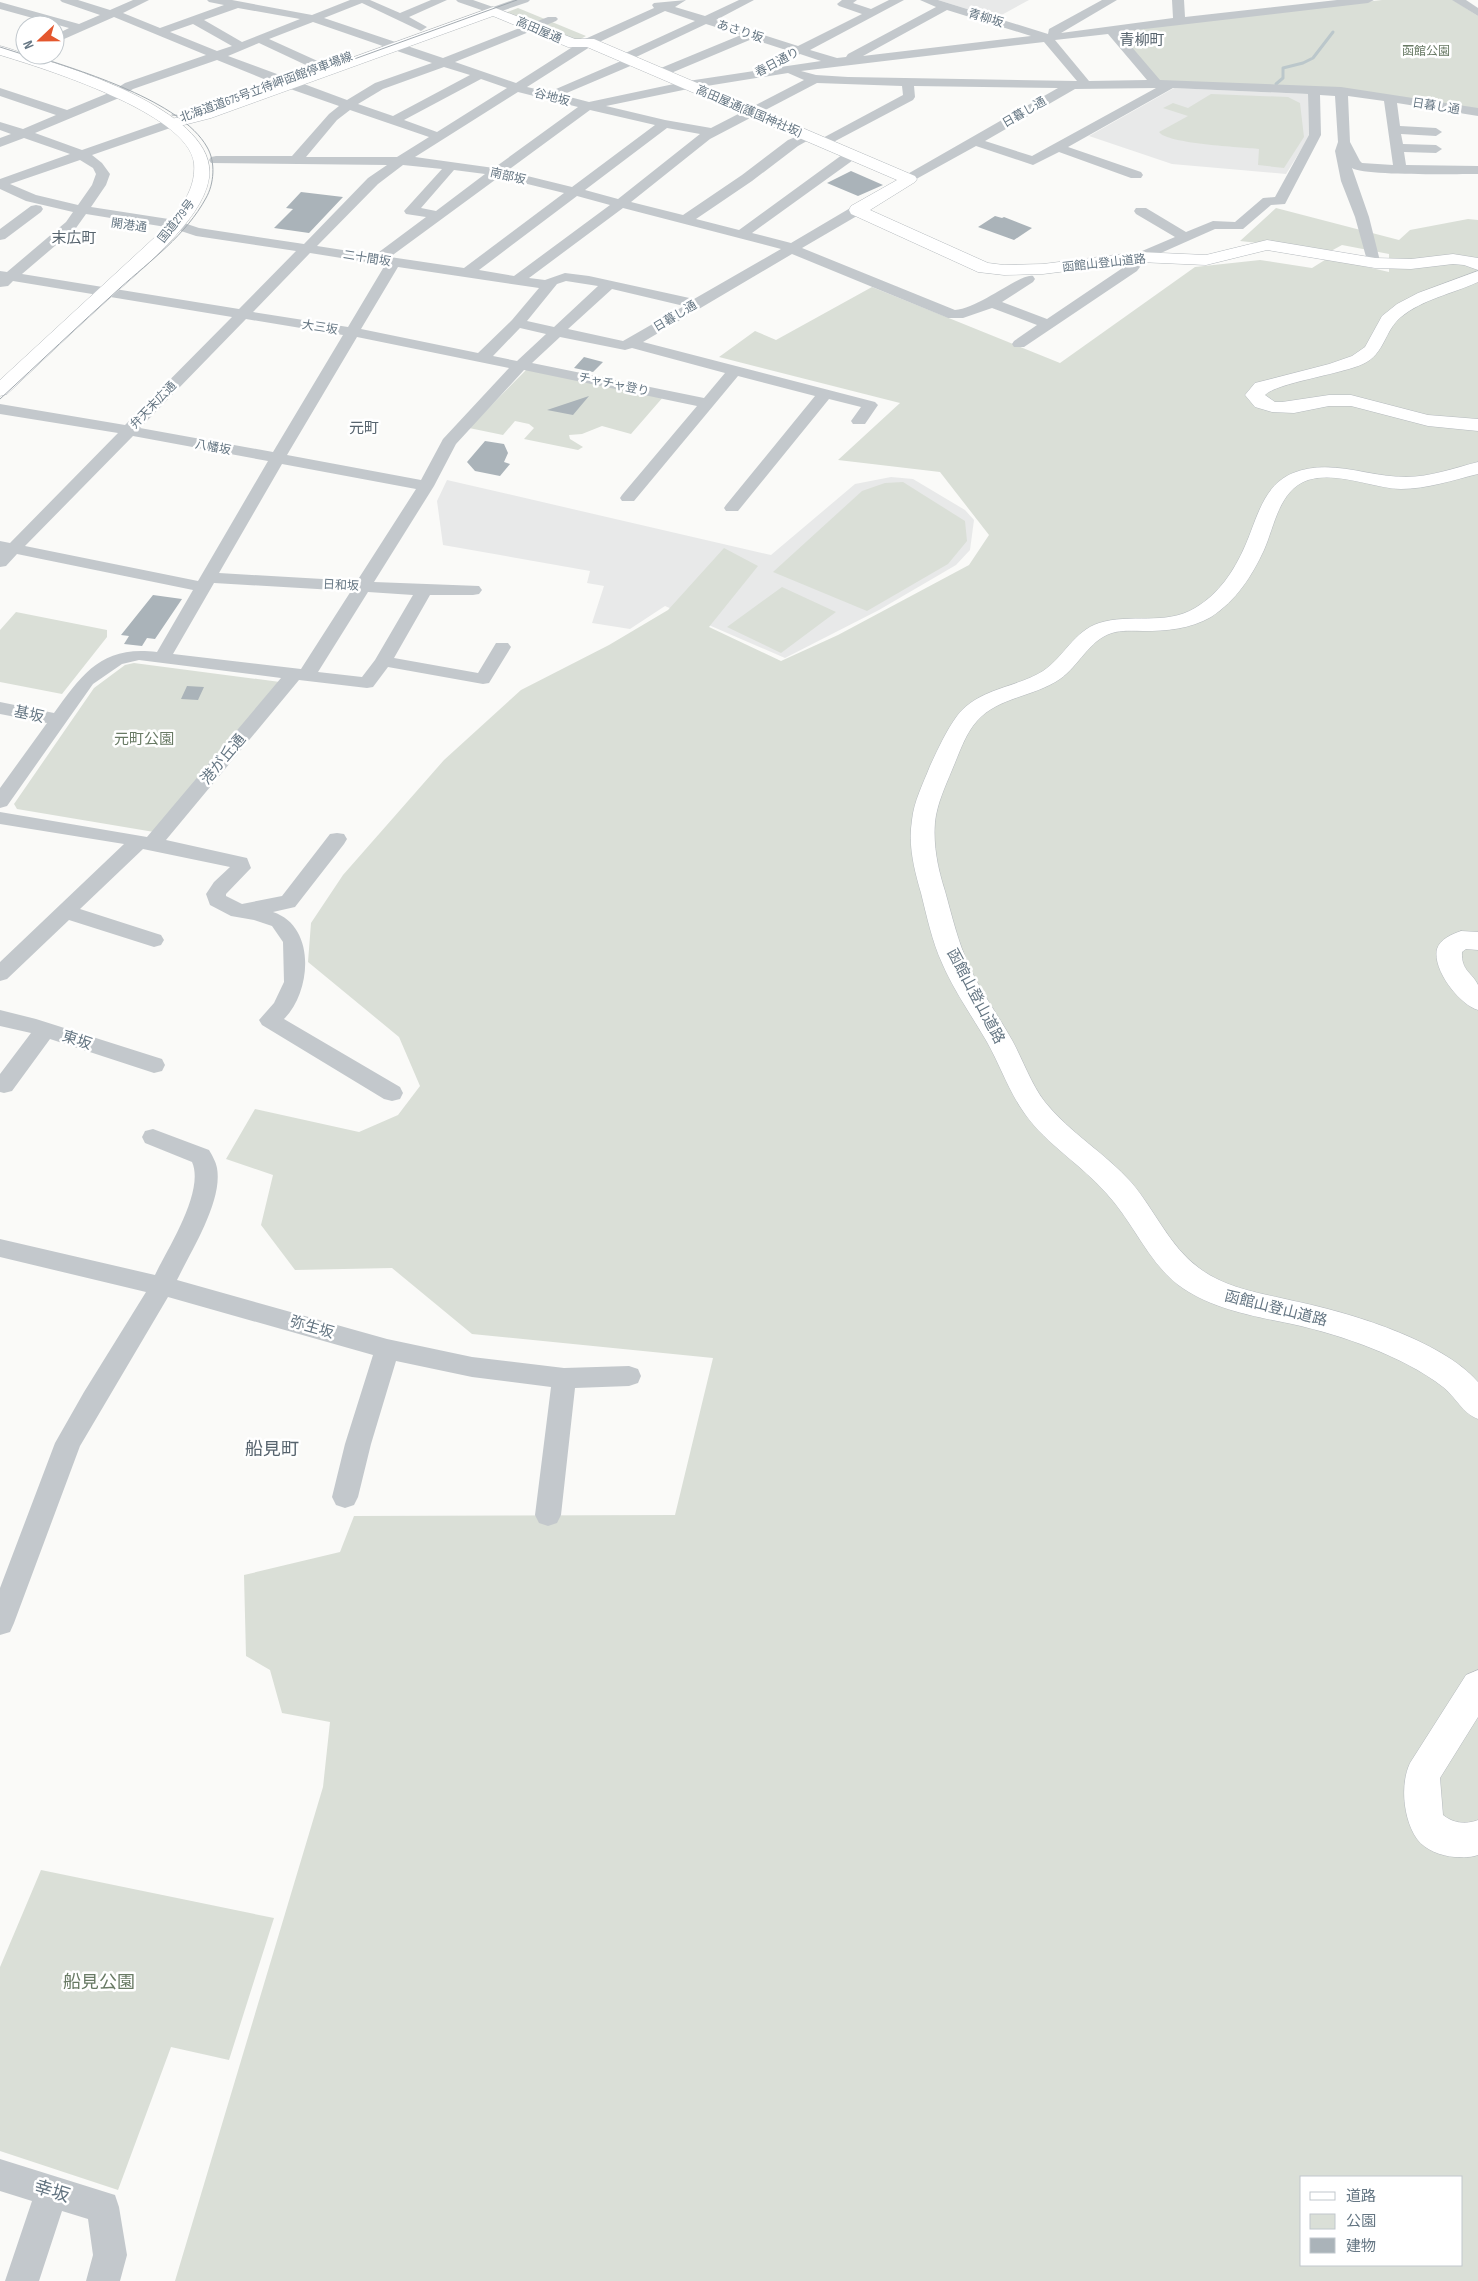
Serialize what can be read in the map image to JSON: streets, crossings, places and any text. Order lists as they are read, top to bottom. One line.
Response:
{"streets":{"main road":["高田屋通","北海道道675号立待岬函館停車場線","日暮し通","高田屋通(護国神社坂)","国道279号","函館山登山道路"],"street":["青柳坂","あさり坂","春日通り","谷地坂","南部坂","開港通","二十間坂","大三坂","チャチャ登り","弁天末広通","八幡坂","日和坂","基坂","港が丘通","東坂","弥生坂","幸坂"]},"crossings":[["高田屋通","北海道道675号立待岬函館停車場線"],["高田屋通","高田屋通(護国神社坂)"],["高田屋通","弁天末広通"],["あさり坂","春日通り"],["あさり坂","弁天末広通"],["春日通り","谷地坂"],["春日通り","高田屋通(護国神社坂)"],["北海道道675号立待岬函館停車場線","谷地坂"],["北海道道675号立待岬函館停車場線","国道279号"],["谷地坂","弁天末広通"],["日暮し通","高田屋通(護国神社坂)"],["日暮し通","南部坂"],["日暮し通","函館山登山道路"],["高田屋通(護国神社坂)","弁天末広通"],["南部坂","国道279号"],["南部坂","弁天末広通"],["国道279号","開港通"],["国道279号","二十間坂"],["国道279号","大三坂"],["開港通","二十間坂"],["二十間坂","弁天末広通"],["大三坂","チャチャ登り"],["大三坂","弁天末広通"],["大三坂","港が丘通"],["チャチャ登り","港が丘通"],["弁天末広通","八幡坂"],["弁天末広通","日和坂"],["八幡坂","港が丘通"],["日和坂","港が丘通"]],"districts":["青柳町","末広町","元町","船見町"],"parks":["函館公園","元町公園","船見公園"],"legend":["道路","公園","建物"],"north":"left"}
